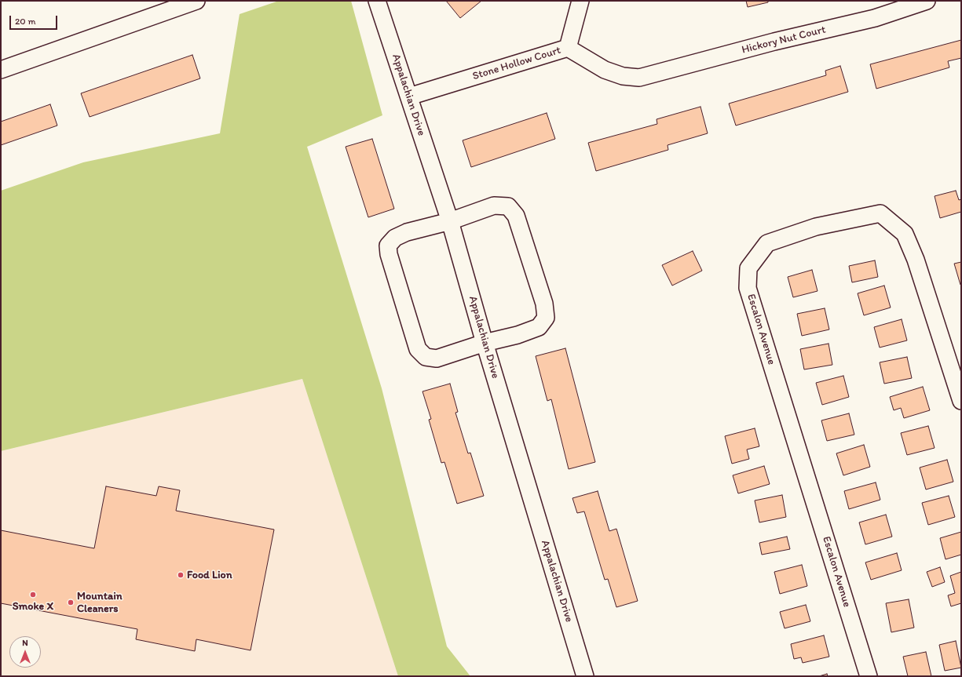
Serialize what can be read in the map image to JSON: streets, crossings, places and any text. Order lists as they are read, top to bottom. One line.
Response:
{"streets":{"street":["Hickory Nut Court","Stone Hollow Court","Appalachian Drive","Escalon Avenue"]},"crossings":[["Hickory Nut Court","Stone Hollow Court"],["Stone Hollow Court","Appalachian Drive"]],"places":["Food Lion","Smoke X","Mountain Cleaners"],"scale_bar":"20 m","north":"top"}
